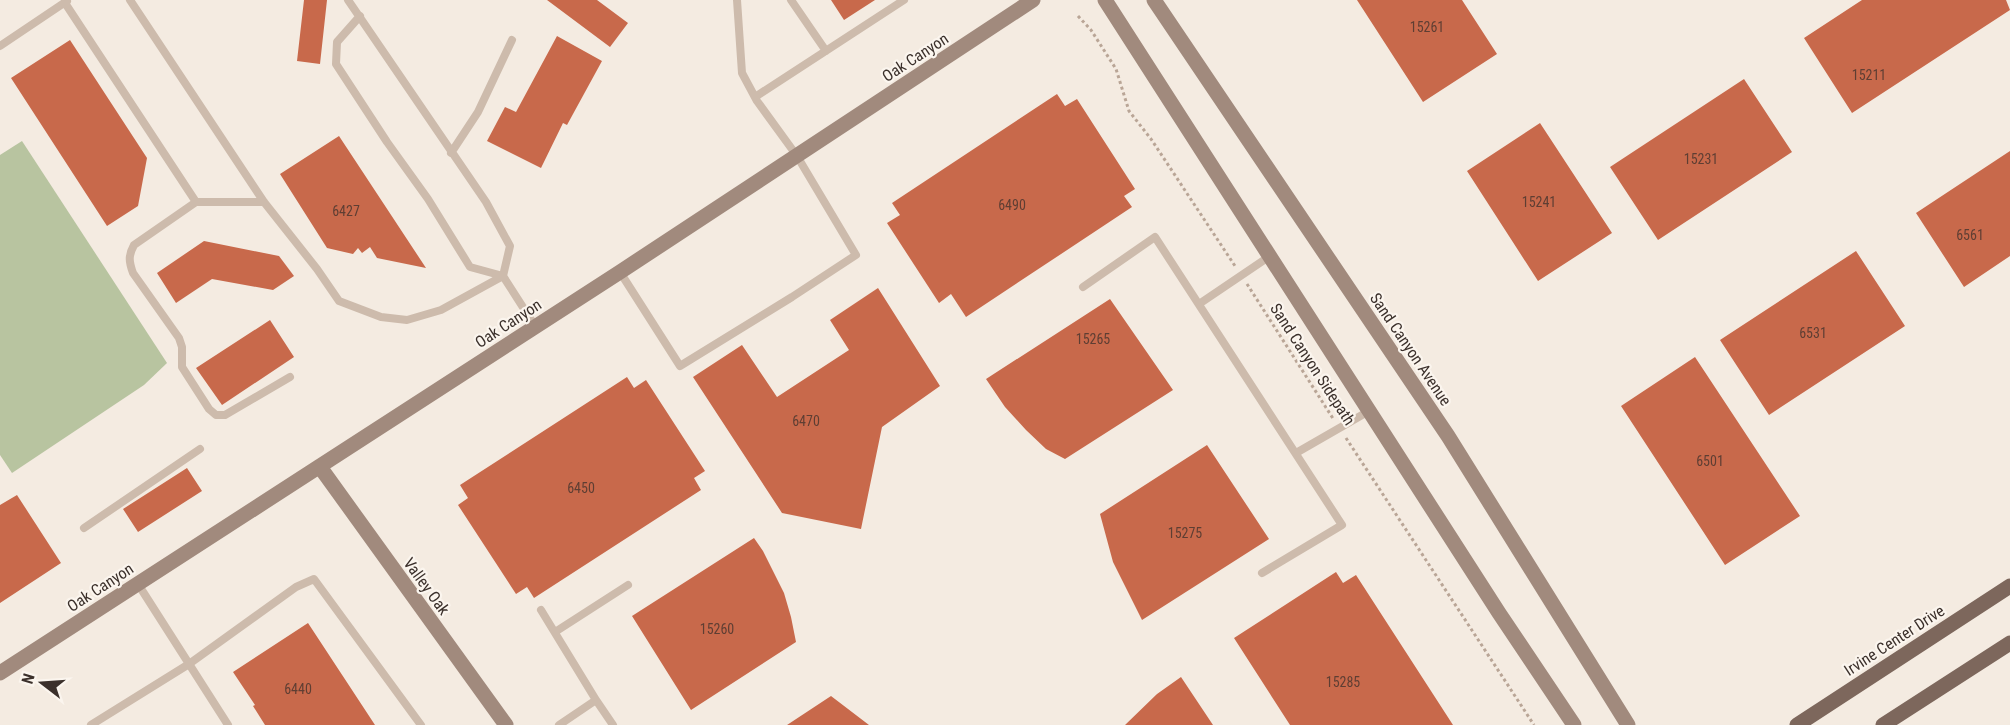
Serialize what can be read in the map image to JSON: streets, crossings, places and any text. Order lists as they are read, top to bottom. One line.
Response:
{"streets":{"main road":["Oak Canyon","Sand Canyon Avenue","Valley Oak","Irvine Center Drive"],"path":["Sand Canyon Sidepath"]},"crossings":[["Oak Canyon","Valley Oak"]],"house_numbers":["15261","15211","15231","15241","6490","6427","6561","6531","15265","6470","6501","6450","15275","15260","15285","6440"],"north":"left"}
